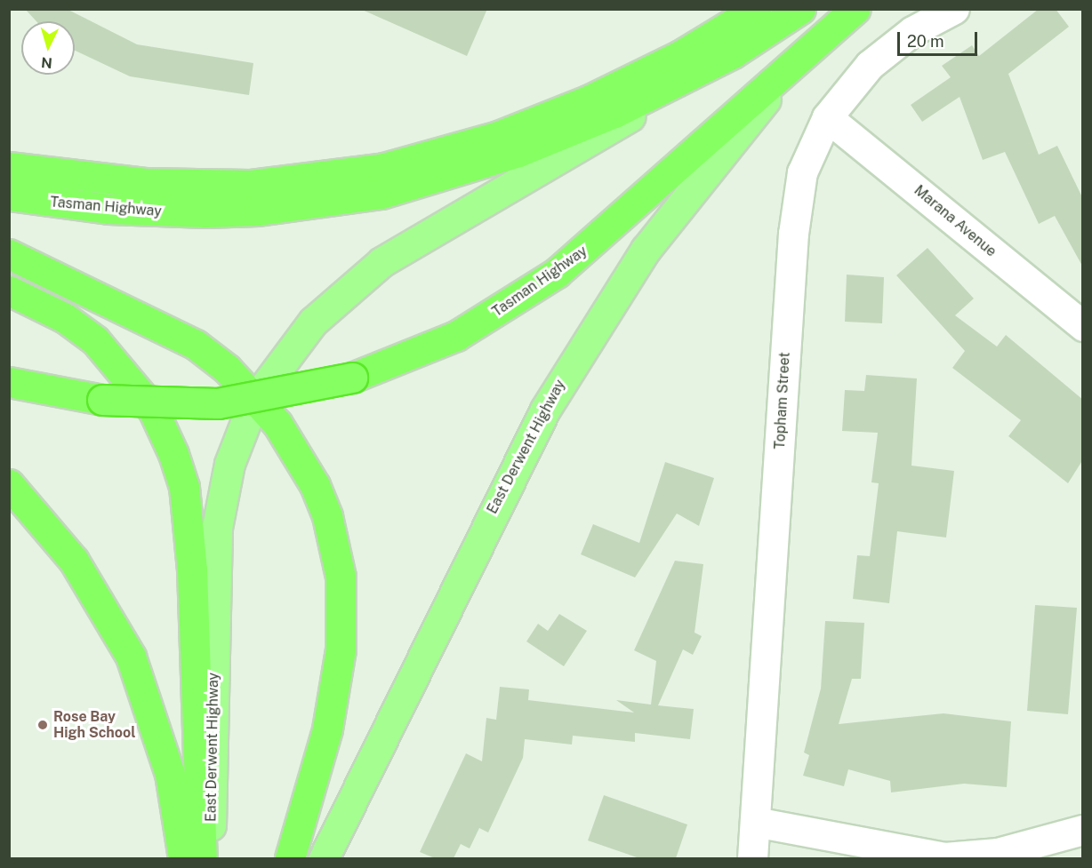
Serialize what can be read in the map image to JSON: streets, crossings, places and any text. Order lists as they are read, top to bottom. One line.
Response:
{"streets":{"highway":["Tasman Highway"],"main road":["East Derwent Highway"],"street":["Marana Avenue","Topham Street"]},"crossings":[["Tasman Highway","East Derwent Highway"],["Marana Avenue","Topham Street"]],"places":["Rose Bay High School"],"scale_bar":"20 m","north":"bottom"}
